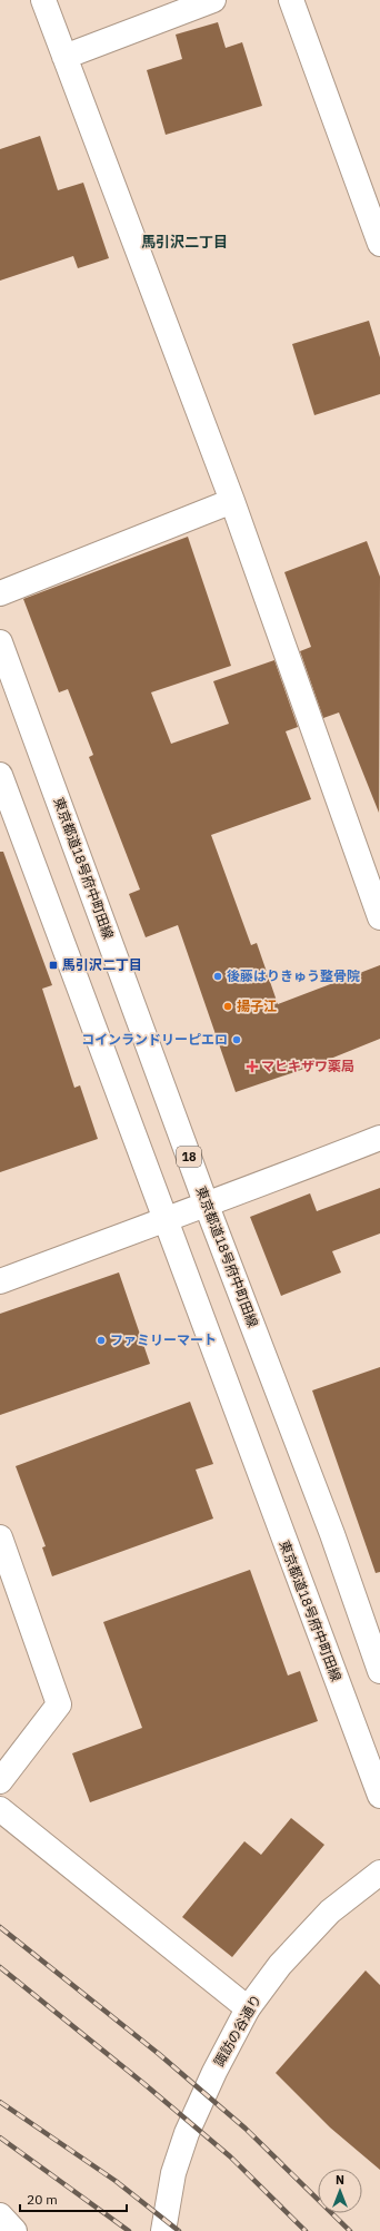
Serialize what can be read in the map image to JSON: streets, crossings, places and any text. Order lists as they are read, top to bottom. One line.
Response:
{"streets":{"street":["東京都道18号府中町田線","18","諏訪の谷通り"]},"districts":["馬引沢二丁目"],"places":{"transit":["馬引沢二丁目"],"other":["後藤はりきゅう整骨院","揚子江","コインランドリーピエロ","ファミリーマート"],"health":["マヒキザワ薬局"]},"scale_bar":"20 m","north":"top"}
